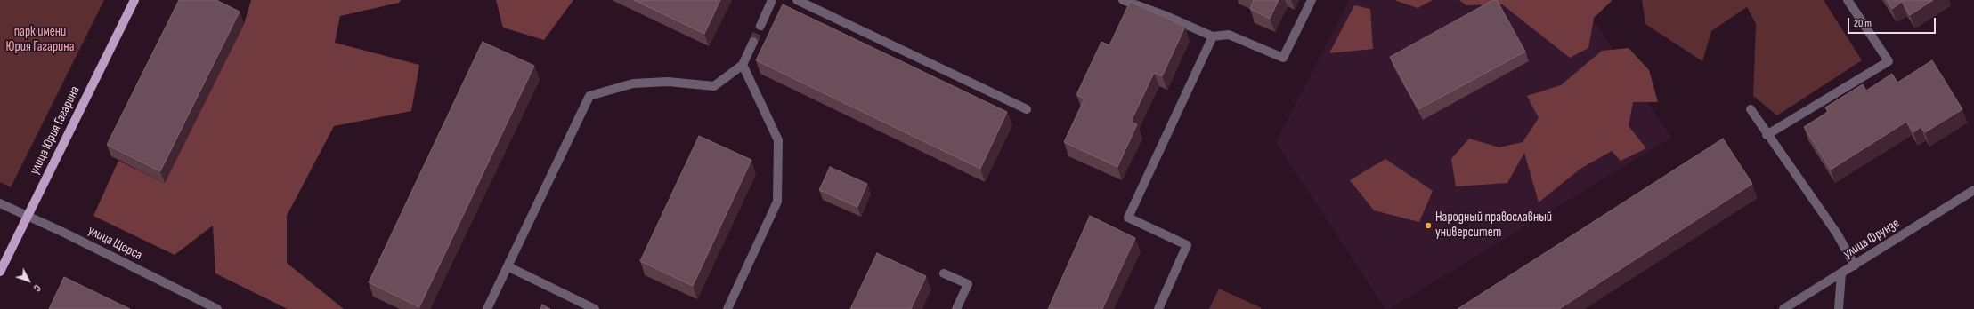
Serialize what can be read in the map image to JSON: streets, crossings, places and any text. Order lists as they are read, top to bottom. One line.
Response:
{"streets":{"main road":["улица Юрия Гагарина"],"street":["улица Фрунзе","улица Щорса"]},"crossings":[["улица Юрия Гагарина","улица Щорса"]],"parks":["парк имени Юрия Гагарина"],"places":["Народный православный университет"],"scale_bar":"20 m","north":"bottom right"}
